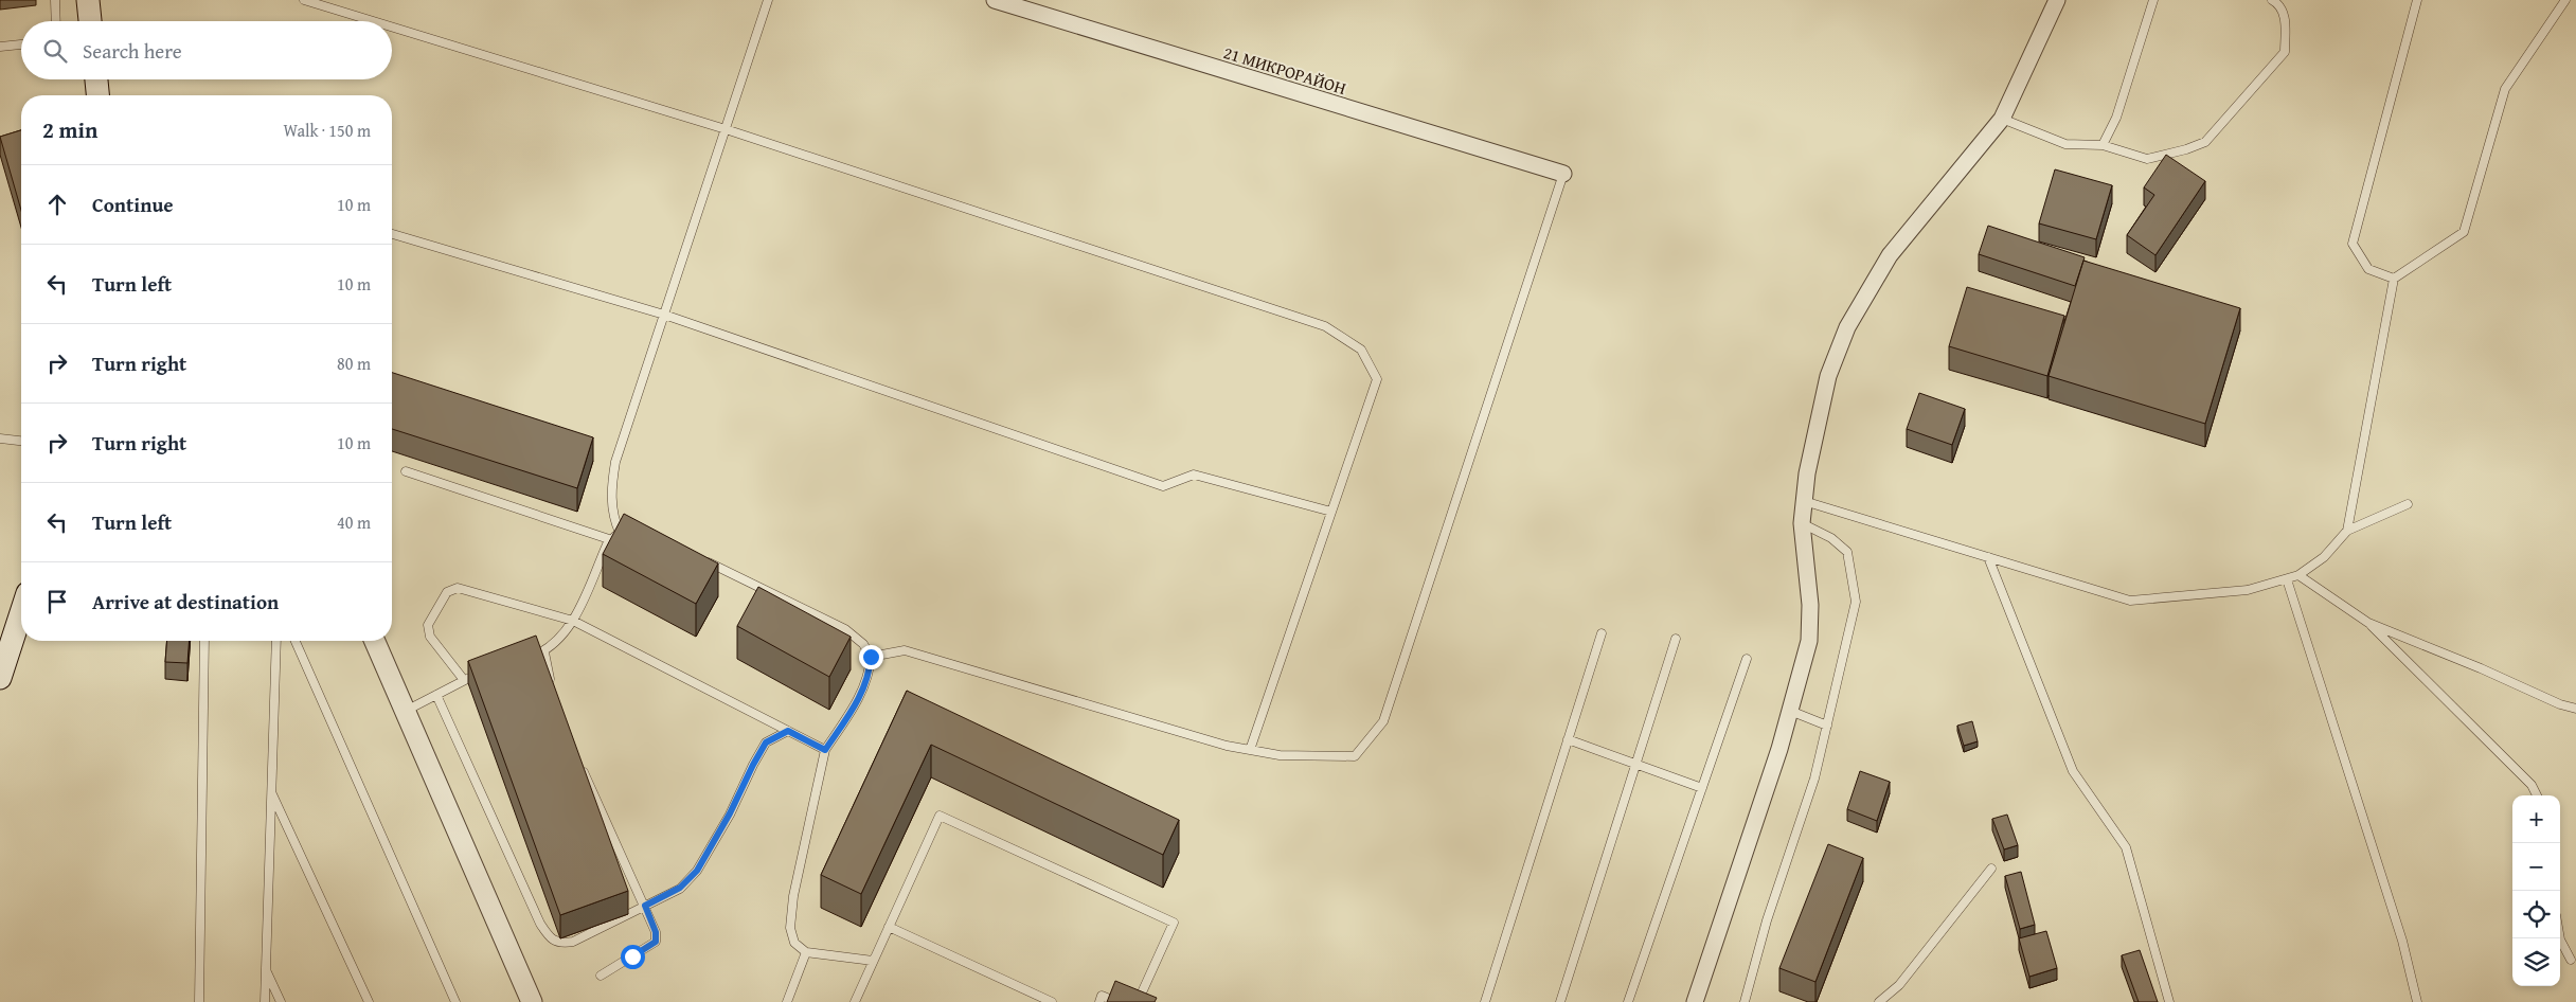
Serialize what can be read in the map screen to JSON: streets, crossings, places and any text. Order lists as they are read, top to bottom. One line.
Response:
{"streets":{"street":["21 МИКРОРАЙОН"]},"page":{"search":"Search here","heading":["2 min","Walk · 150 m"],"list":[["Continue","10 m"],["Turn left","10 m"],["Turn right","80 m"],["Turn right","10 m"],["Turn left","40 m"],"Arrive at destination"],"map_buttons":["+","−"]}}
